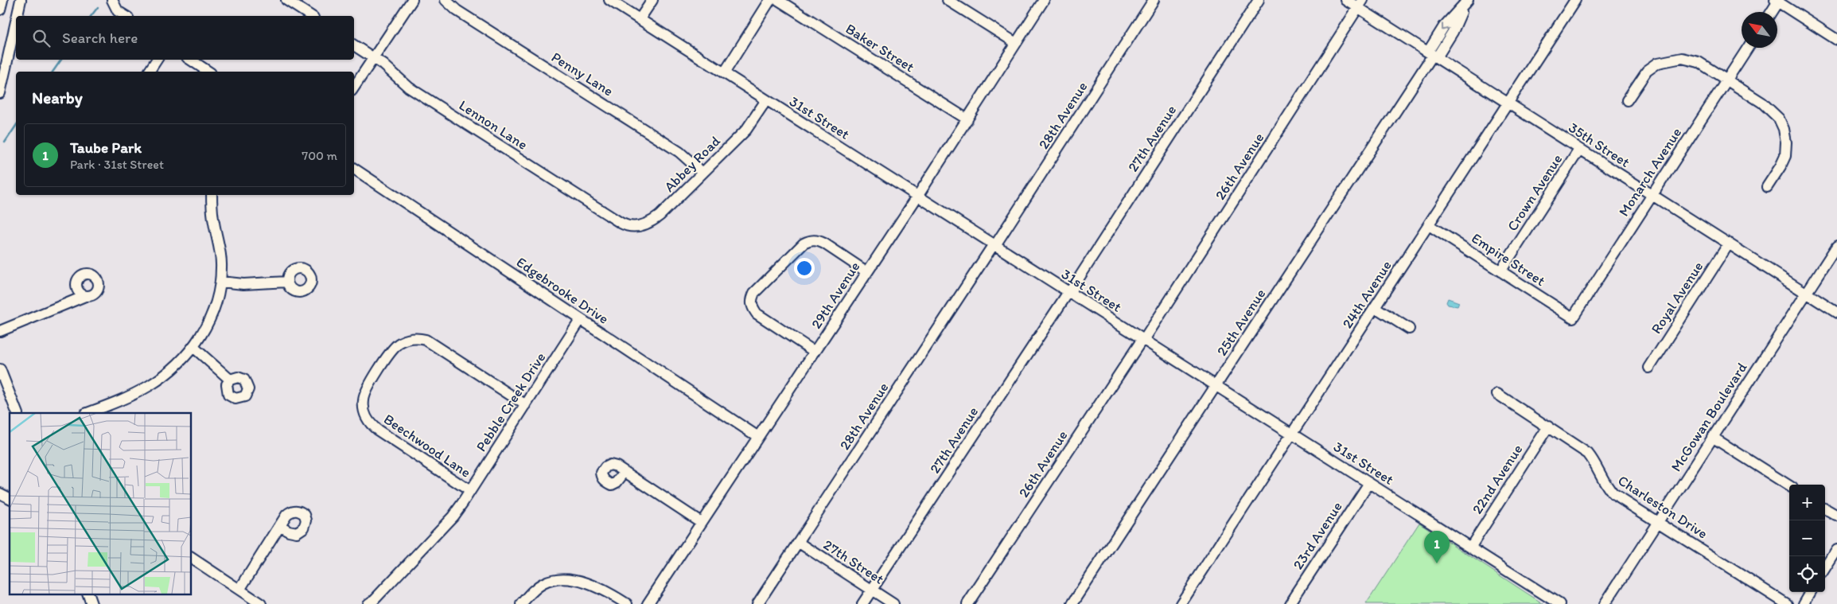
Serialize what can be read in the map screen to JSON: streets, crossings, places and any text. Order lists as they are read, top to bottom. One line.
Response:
{"streets":{"street":["Baker Street","Penny Lane","28th Avenue","31st Street","Lennon Lane","27th Avenue","35th Street","Abbey Road","26th Avenue","Monarch Avenue","Crown Avenue","Empire Street","Edgebrooke Drive","24th Avenue","29th Avenue","Royal Avenue","25th Avenue","Pebble Creek Drive","McGowan Boulevard","Beechwood Lane","22nd Avenue","Charleston Drive","23rd Avenue","27th Street"]},"crossings":[["Baker Street","29th Avenue"],["Penny Lane","Abbey Road"],["28th Avenue","31st Street"],["28th Avenue","27th Street"],["31st Street","27th Avenue"],["31st Street","Abbey Road"],["31st Street","26th Avenue"],["31st Street","24th Avenue"],["31st Street","29th Avenue"],["31st Street","25th Avenue"],["31st Street","22nd Avenue"],["31st Street","23rd Avenue"],["Lennon Lane","Abbey Road"],["27th Avenue","27th Street"],["35th Street","26th Avenue"],["35th Street","Monarch Avenue"],["35th Street","Crown Avenue"],["35th Street","24th Avenue"],["35th Street","Royal Avenue"],["35th Street","25th Avenue"],["35th Street","McGowan Boulevard"],["Monarch Avenue","Empire Street"],["Crown Avenue","Empire Street"],["Empire Street","24th Avenue"],["Edgebrooke Drive","29th Avenue"],["Edgebrooke Drive","Pebble Creek Drive"],["Pebble Creek Drive","Beechwood Lane"],["McGowan Boulevard","Charleston Drive"],["22nd Avenue","Charleston Drive"]],"north":"top left","page":{"search":"Search here","heading":"Nearby","list":[{"mark":"1","name":"Taube Park","note":"Park · 31st Street","value":"700 m"}],"map_buttons":["+","−"],"pins":"1"}}
